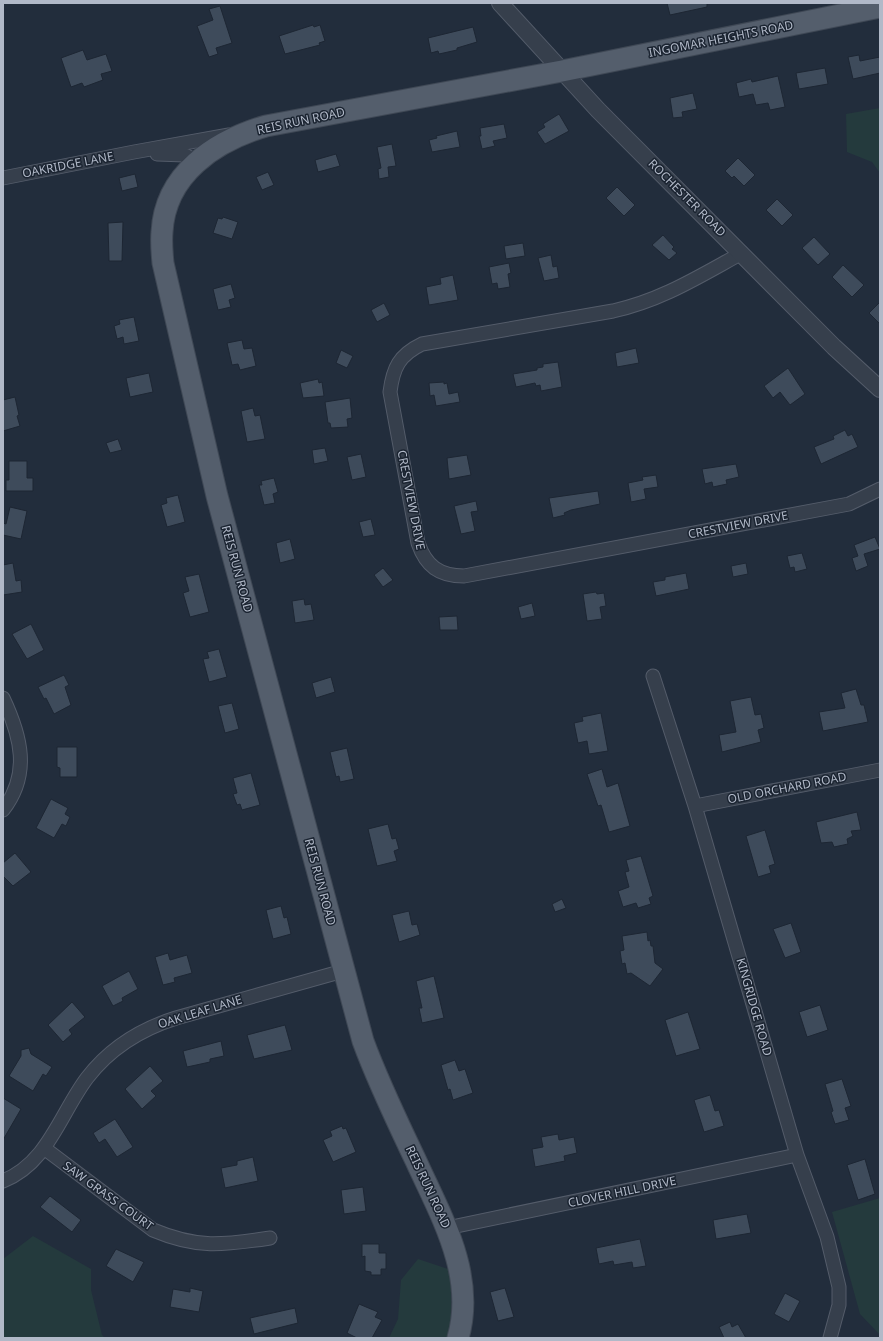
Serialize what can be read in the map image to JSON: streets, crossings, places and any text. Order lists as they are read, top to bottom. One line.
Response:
{"streets":{"main road":["INGOMAR HEIGHTS ROAD","REIS RUN ROAD"],"street":["OAKRIDGE LANE","ROCHESTER ROAD","CRESTVIEW DRIVE","OLD ORCHARD ROAD","KINGRIDGE ROAD","OAK LEAF LANE","CLOVER HILL DRIVE","SAW GRASS COURT"]},"crossings":[["INGOMAR HEIGHTS ROAD","REIS RUN ROAD"],["INGOMAR HEIGHTS ROAD","ROCHESTER ROAD"],["REIS RUN ROAD","OAKRIDGE LANE"],["REIS RUN ROAD","ROCHESTER ROAD"],["REIS RUN ROAD","OAK LEAF LANE"],["REIS RUN ROAD","CLOVER HILL DRIVE"],["ROCHESTER ROAD","CRESTVIEW DRIVE"],["OLD ORCHARD ROAD","KINGRIDGE ROAD"],["KINGRIDGE ROAD","CLOVER HILL DRIVE"],["OAK LEAF LANE","SAW GRASS COURT"]]}
